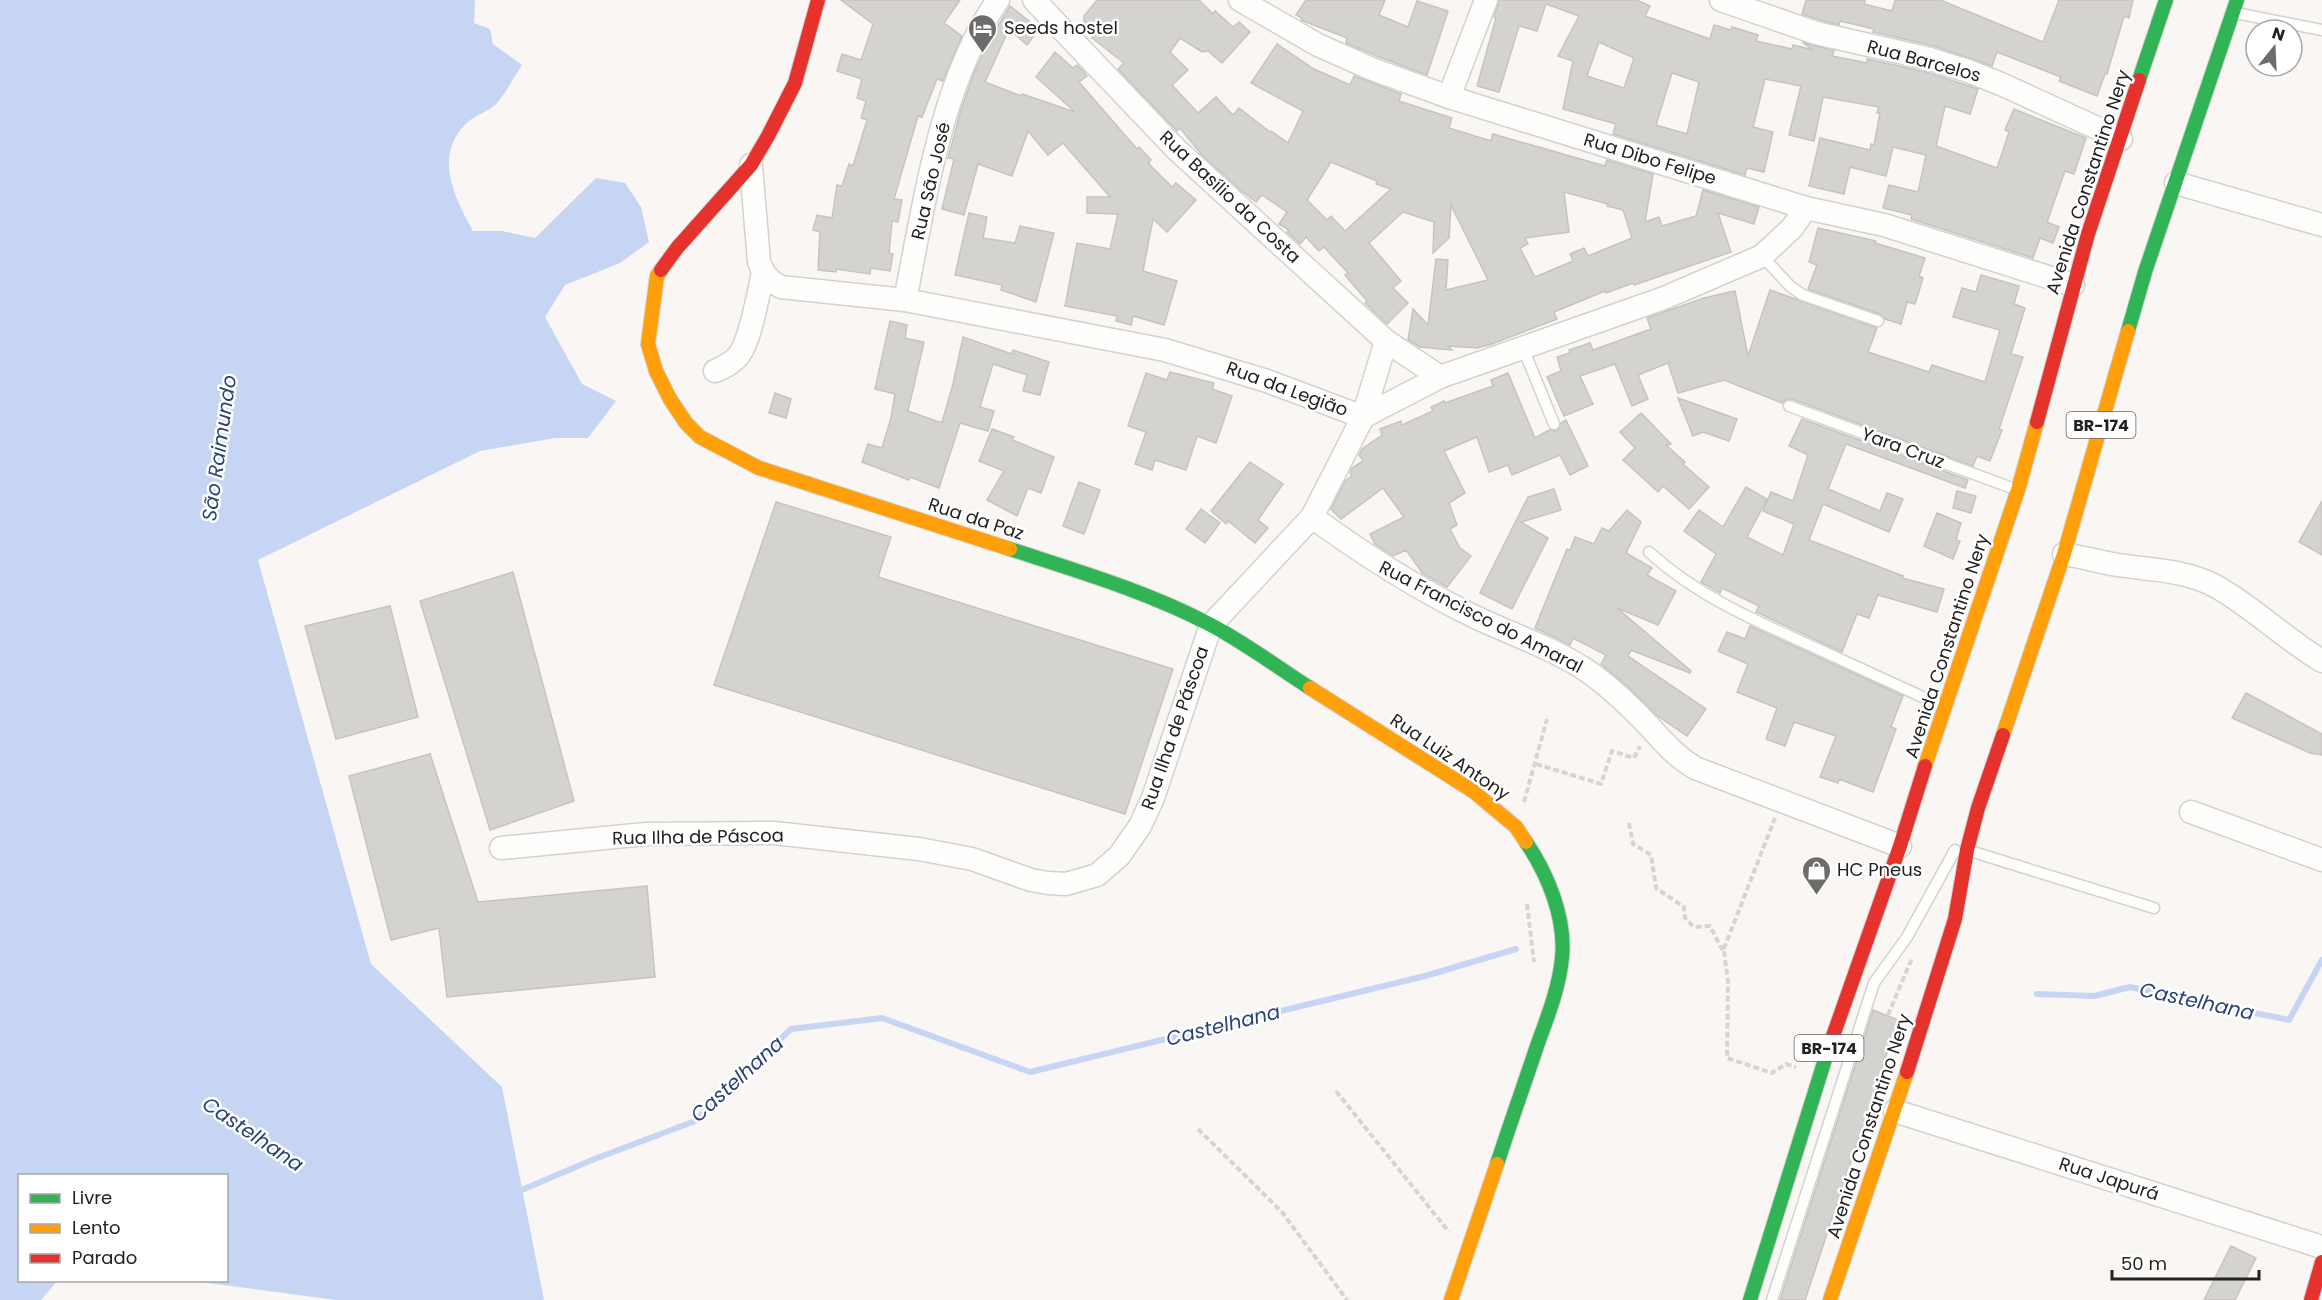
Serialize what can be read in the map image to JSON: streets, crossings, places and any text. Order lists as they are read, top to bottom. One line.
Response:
{"streets":{"main road":["Avenida Constantino Nery","BR-174","Rua da Paz","Rua Luiz Antony"],"street":["Rua Barcelos","Rua Dibo Felipe","Rua São José","Rua Basílio da Costa","Rua da Legião","Rua Francisco do Amaral","Rua Ilha de Páscoa","Rua Japurá"],"lane":["Yara Cruz"]},"crossings":[["Rua Barcelos","Avenida Constantino Nery"],["Rua Dibo Felipe","Avenida Constantino Nery"],["Rua Dibo Felipe","Rua da Legião"],["Rua São José","Rua da Legião"],["Avenida Constantino Nery","Yara Cruz"],["Avenida Constantino Nery","Rua Francisco do Amaral"],["Avenida Constantino Nery","Rua Japurá"],["Rua Basílio da Costa","Rua da Legião"],["Rua Basílio da Costa","Rua Ilha de Páscoa"],["Rua da Legião","Rua Ilha de Páscoa"],["Rua da Paz","Rua Ilha de Páscoa"],["Rua da Paz","Rua Luiz Antony"],["Rua Francisco do Amaral","Rua Ilha de Páscoa"],["Rua Ilha de Páscoa","Rua Luiz Antony"]],"water":["São Raimundo","Castelhana"],"places":{"hotel":["Seeds hostel"],"shop":["HC Pneus"]},"legend":["Livre","Lento","Parado"],"scale_bar":"50 m","north":"top"}
